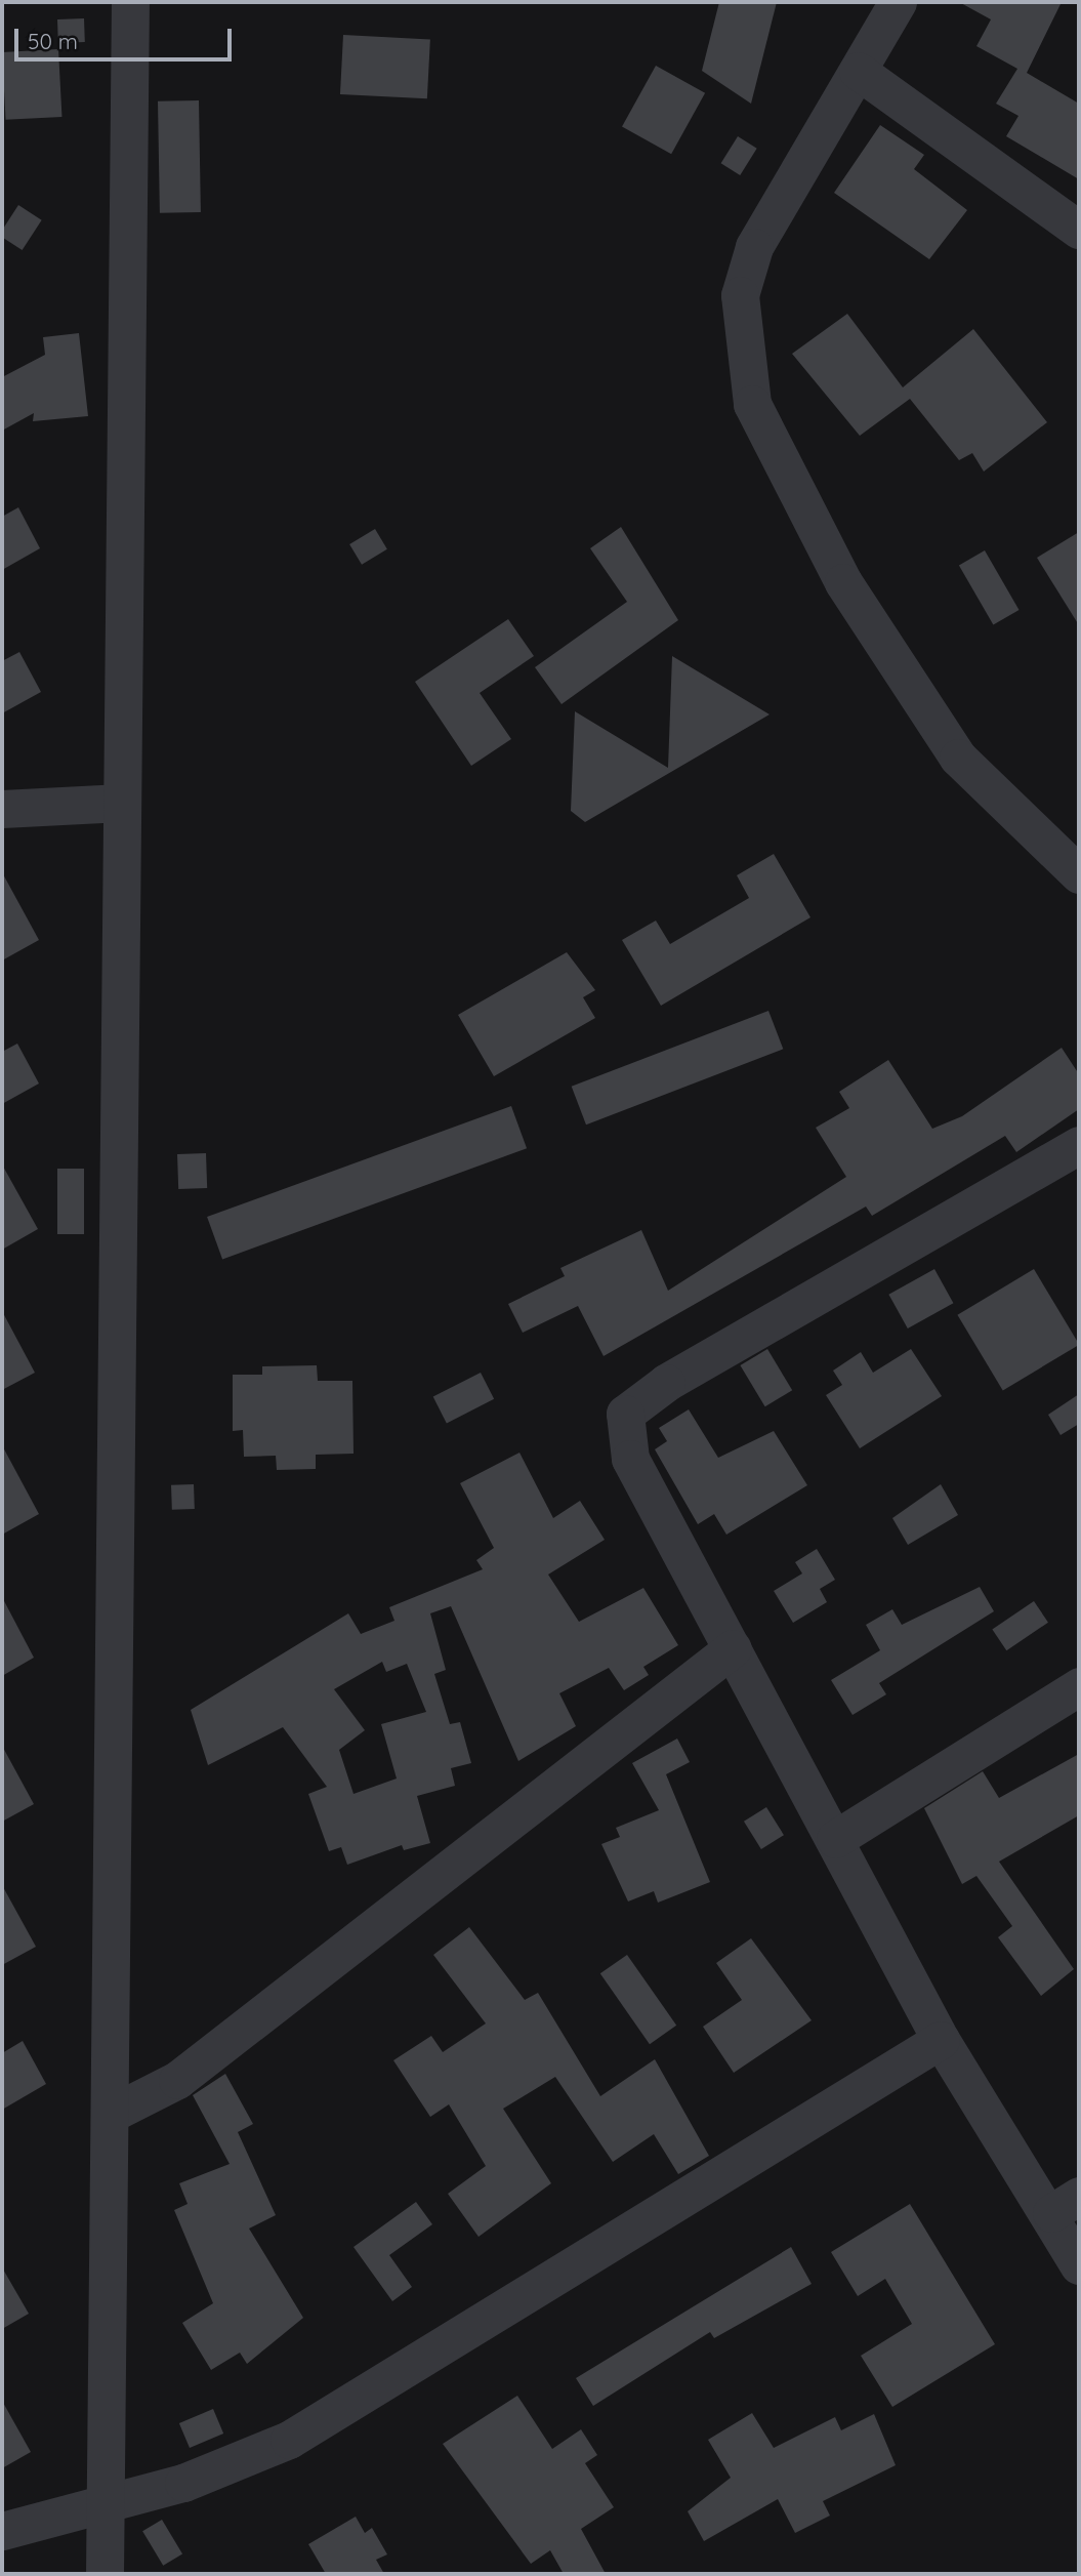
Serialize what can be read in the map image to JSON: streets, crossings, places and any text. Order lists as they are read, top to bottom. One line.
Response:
{"scale_bar":"50 m"}
